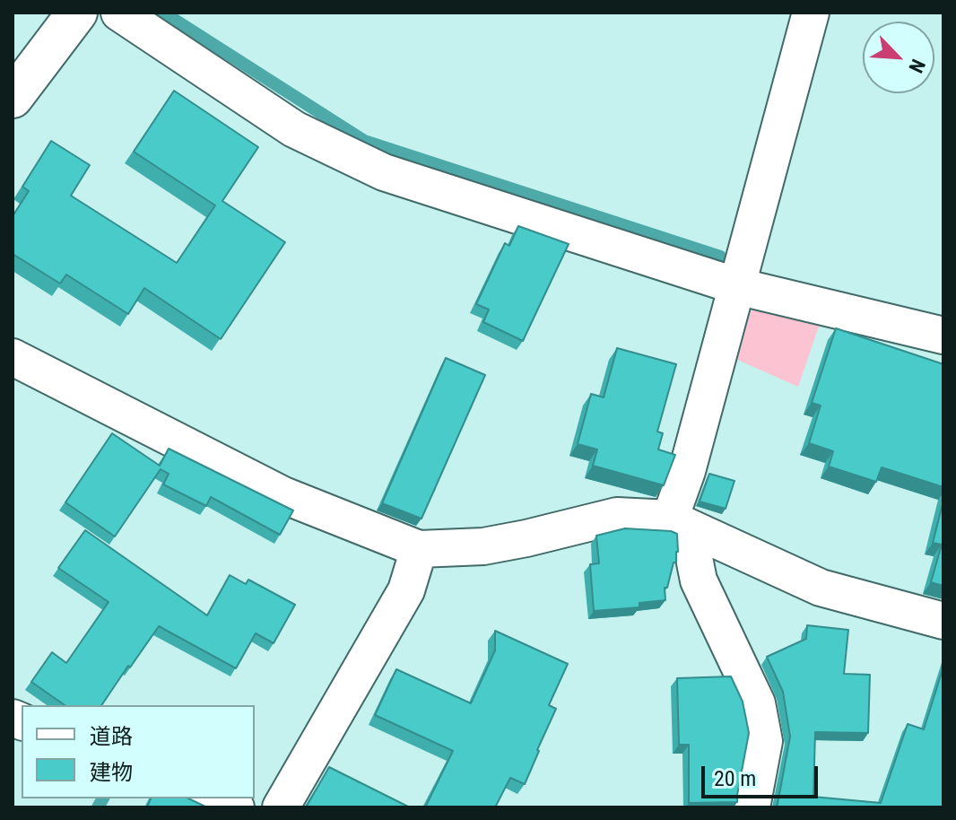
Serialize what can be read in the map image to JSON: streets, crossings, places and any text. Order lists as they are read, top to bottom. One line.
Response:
{"legend":["道路","建物"],"scale_bar":"20 m","north":"bottom right"}
